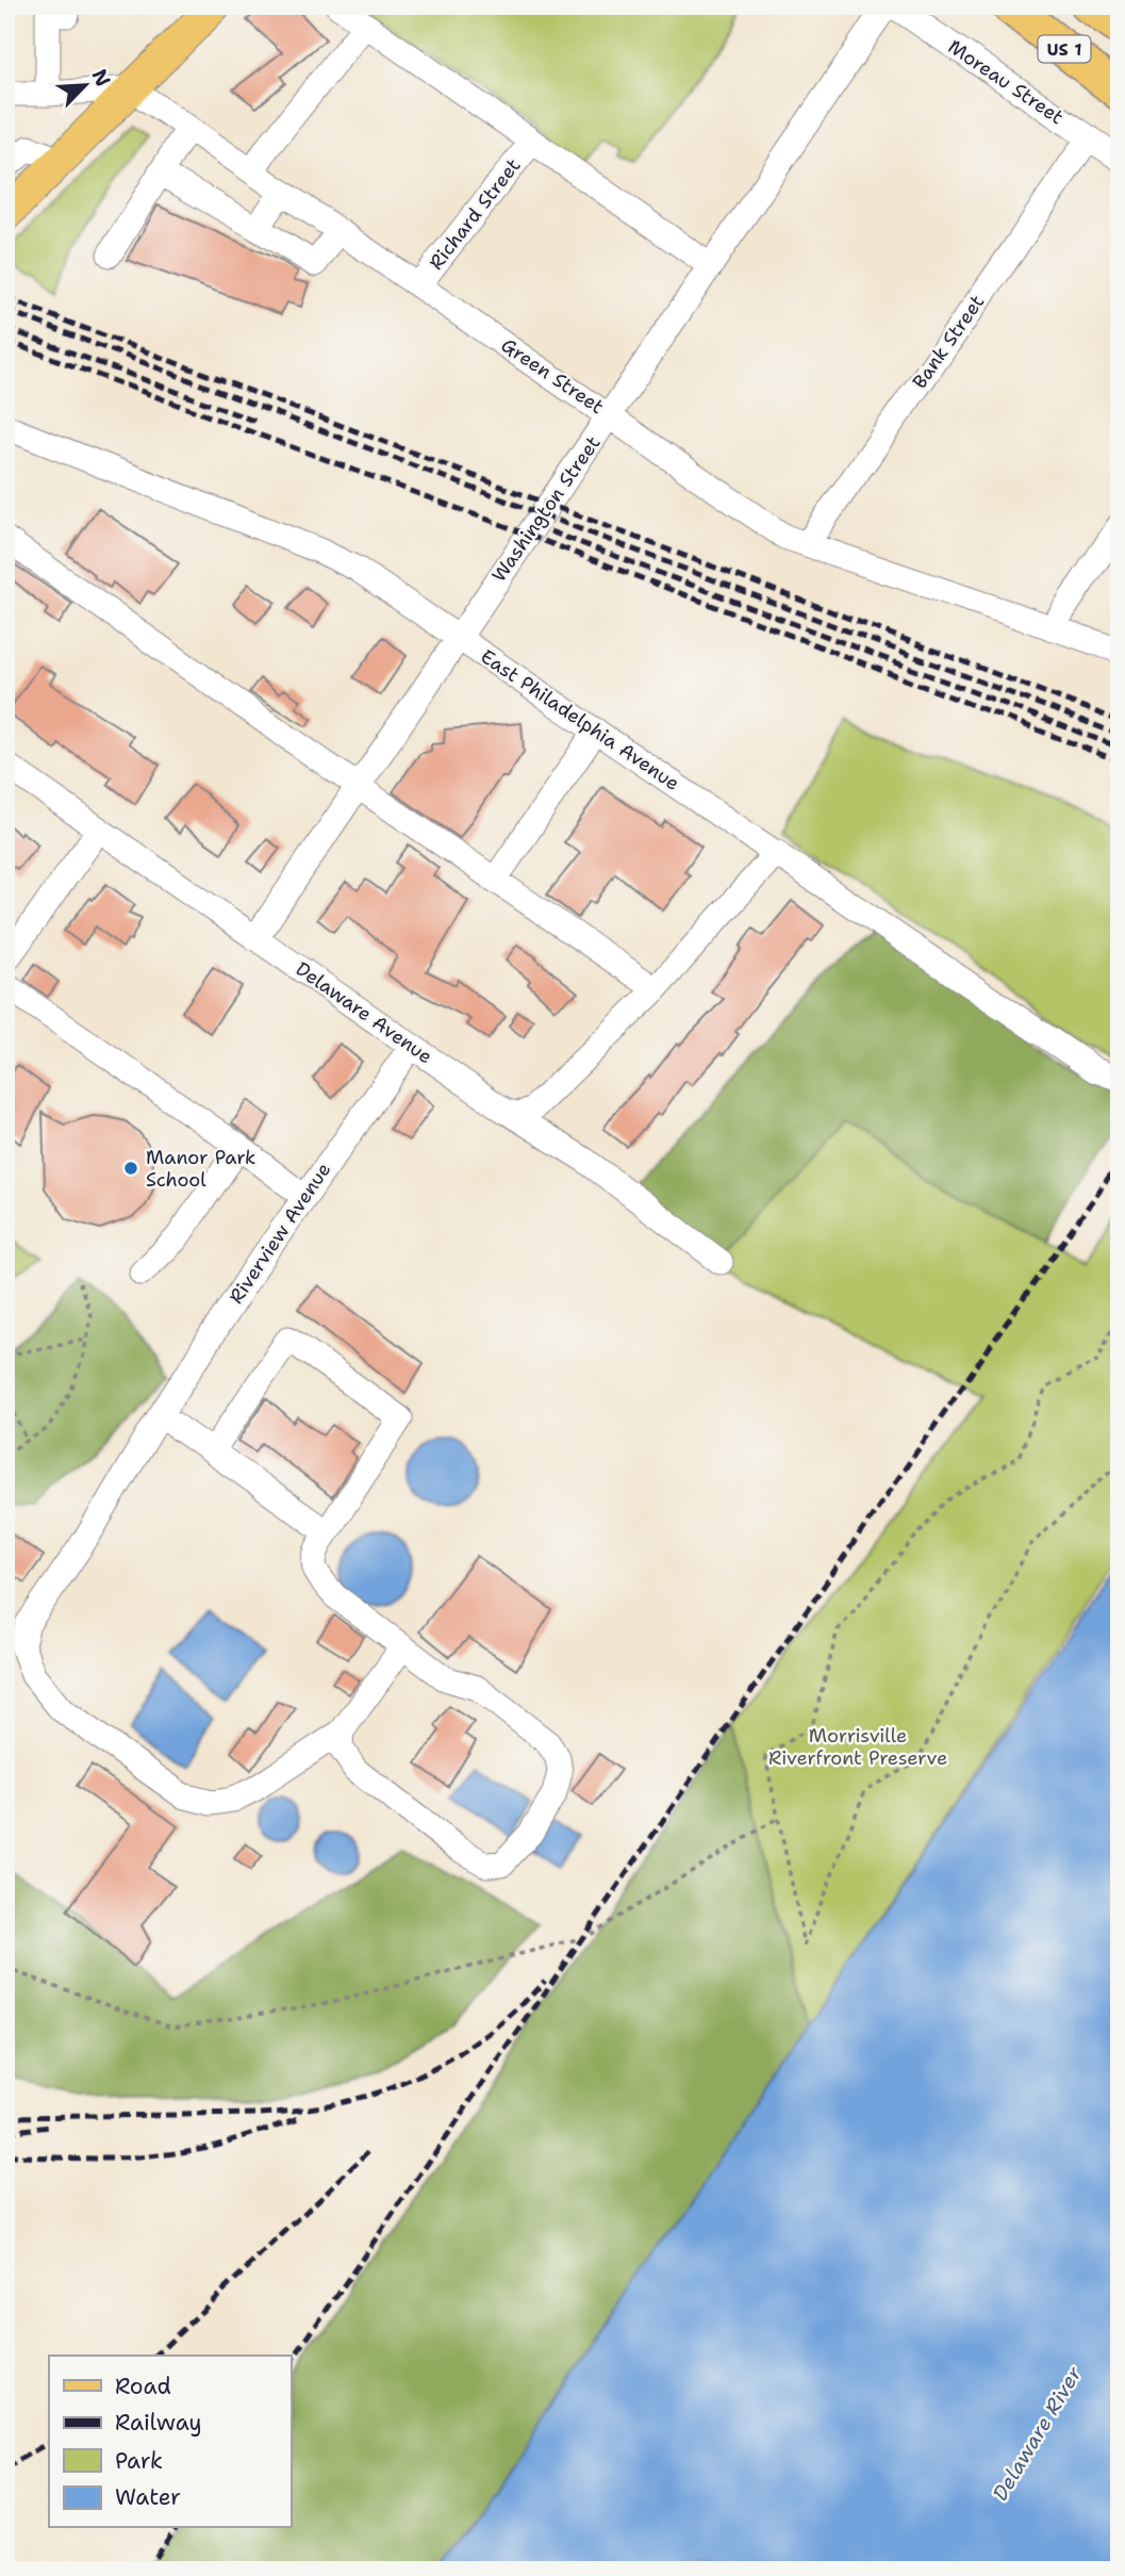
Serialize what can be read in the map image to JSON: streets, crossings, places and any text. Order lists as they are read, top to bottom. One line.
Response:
{"streets":{"highway":["US 1"],"street":["Moreau Street","Richard Street","Bank Street","Green Street","Washington Street","East Philadelphia Avenue","Delaware Avenue","Riverview Avenue"]},"crossings":[["Moreau Street","Bank Street"],["Richard Street","Green Street"],["Bank Street","Green Street"],["Green Street","Washington Street"],["Washington Street","East Philadelphia Avenue"],["Washington Street","Delaware Avenue"],["Delaware Avenue","Riverview Avenue"]],"water":["Delaware River"],"parks":["Morrisville Riverfront Preserve"],"places":["Manor Park School"],"legend":["Road","Railway","Park","Water"],"north":"top right"}
